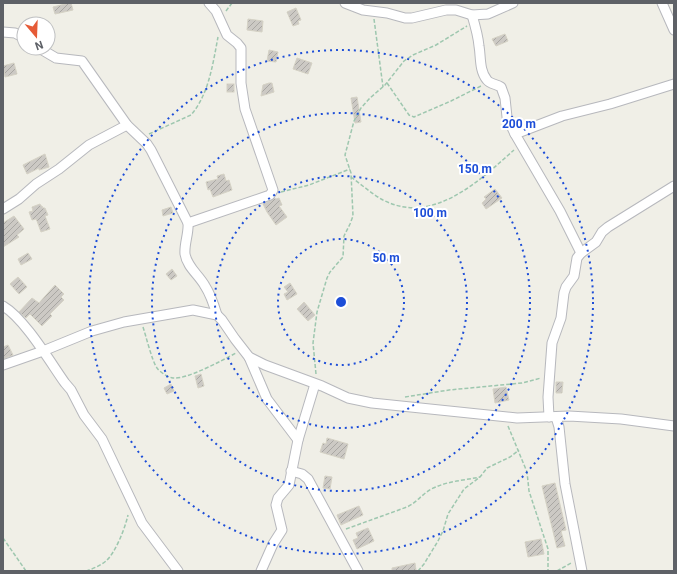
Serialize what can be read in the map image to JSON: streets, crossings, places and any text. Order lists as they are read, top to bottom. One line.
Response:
{"north":"bottom","rings":["200 m","150 m","100 m","50 m"]}
